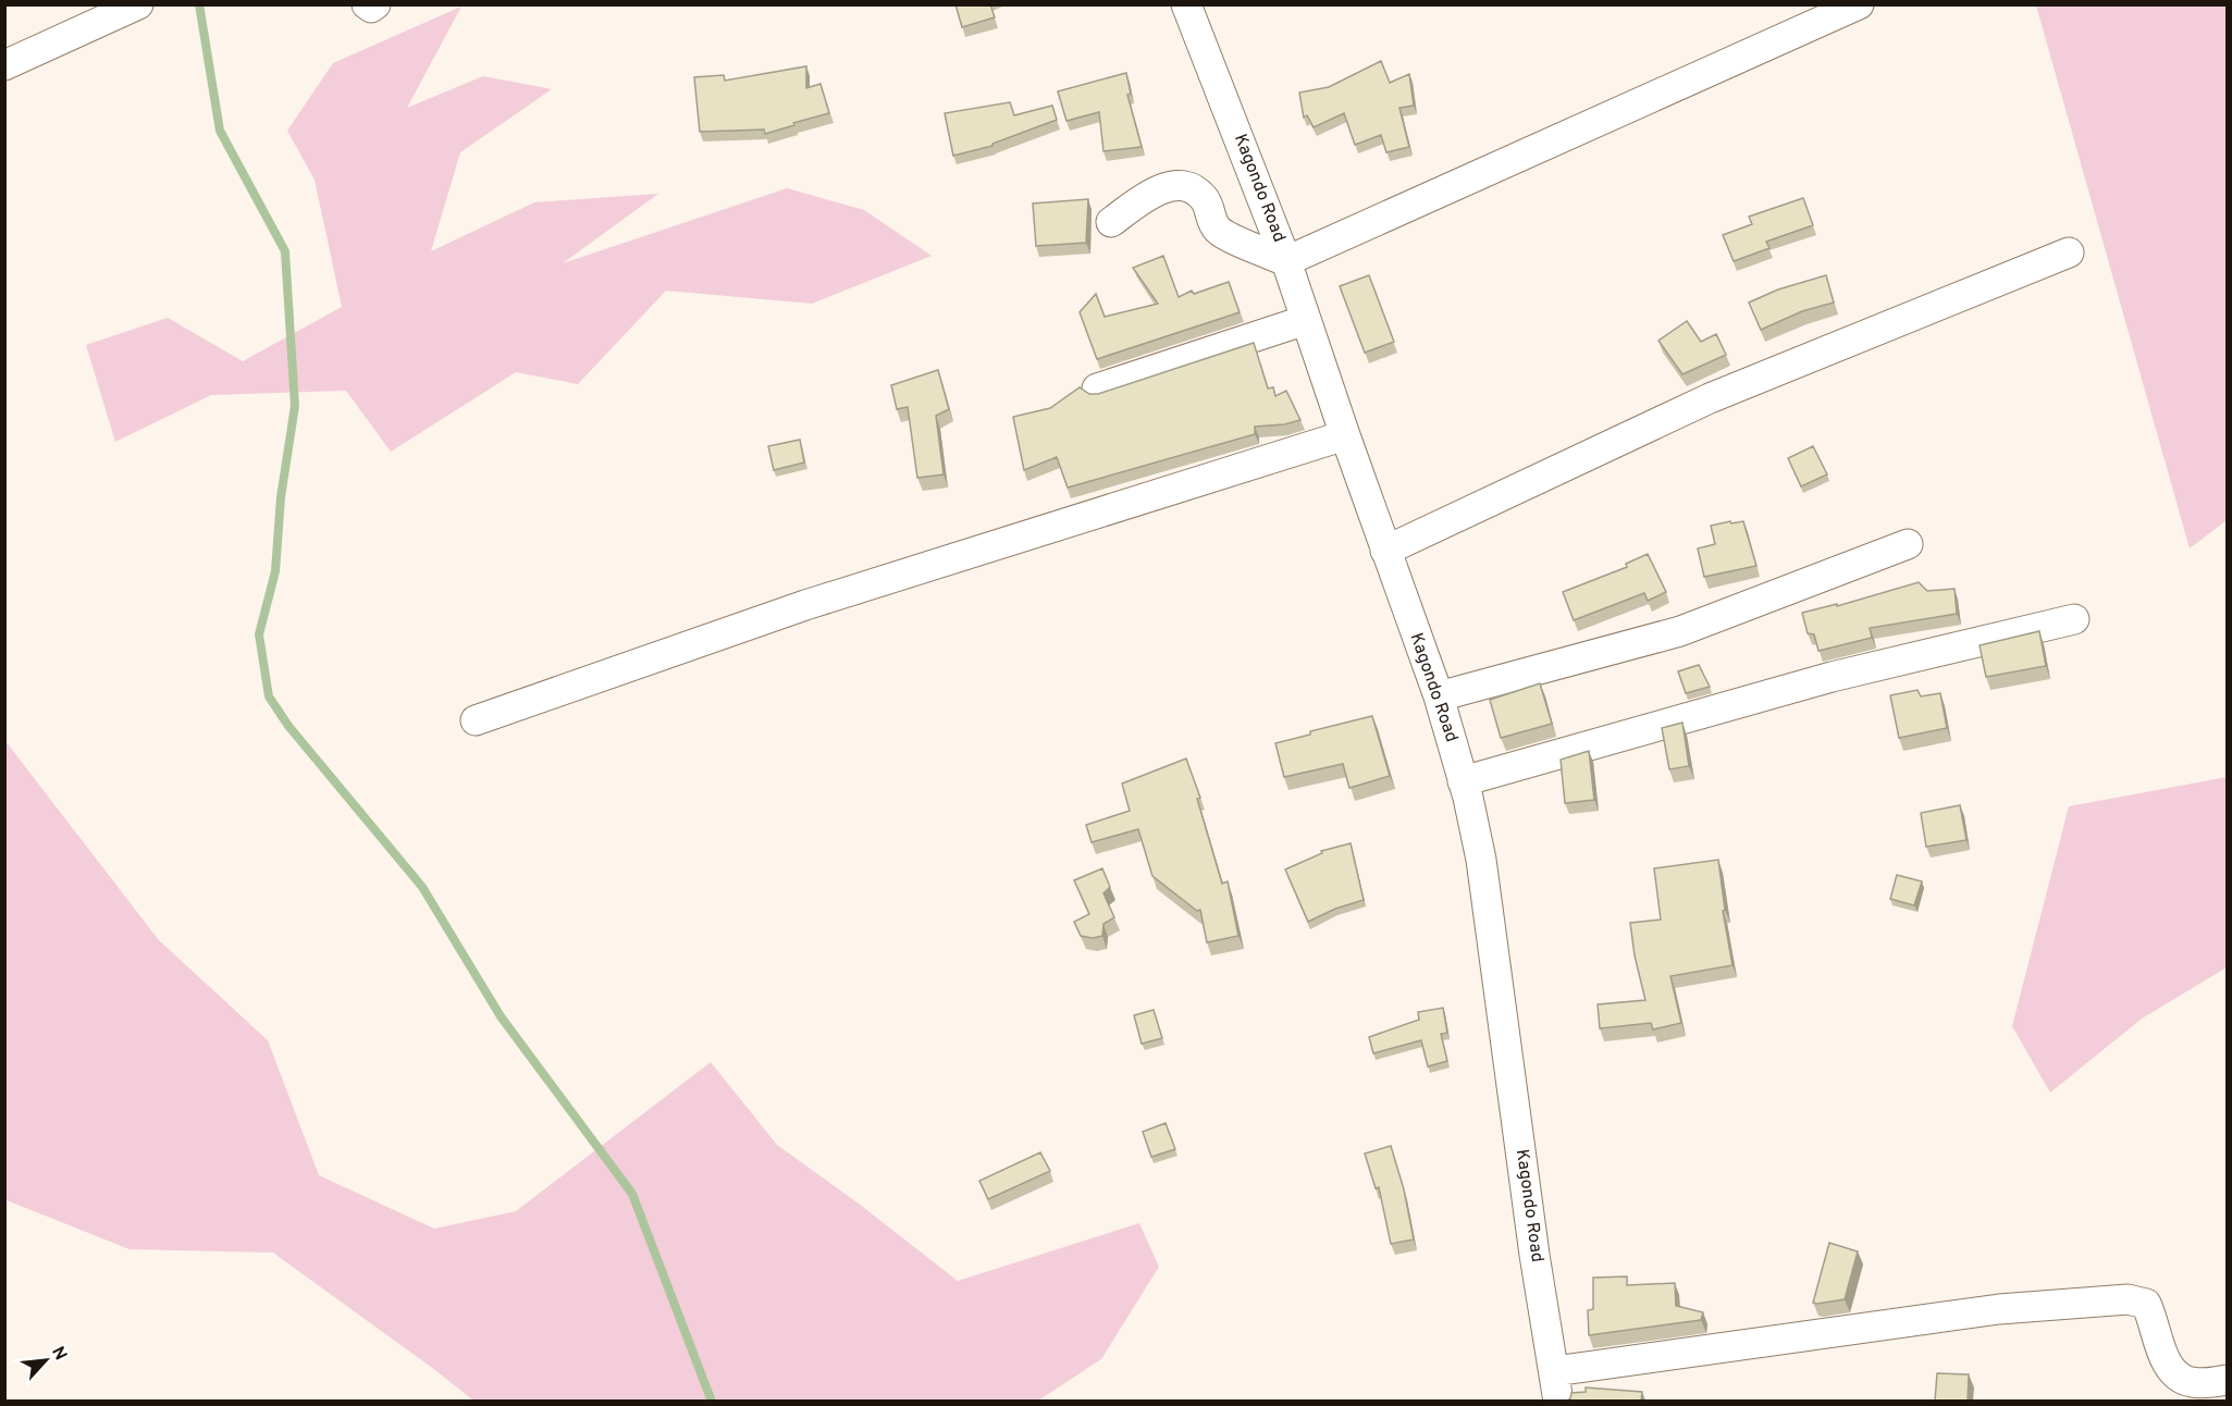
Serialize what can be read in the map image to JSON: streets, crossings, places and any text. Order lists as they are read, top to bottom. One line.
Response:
{"streets":{"street":["Kagondo Road"]},"north":"top right"}
